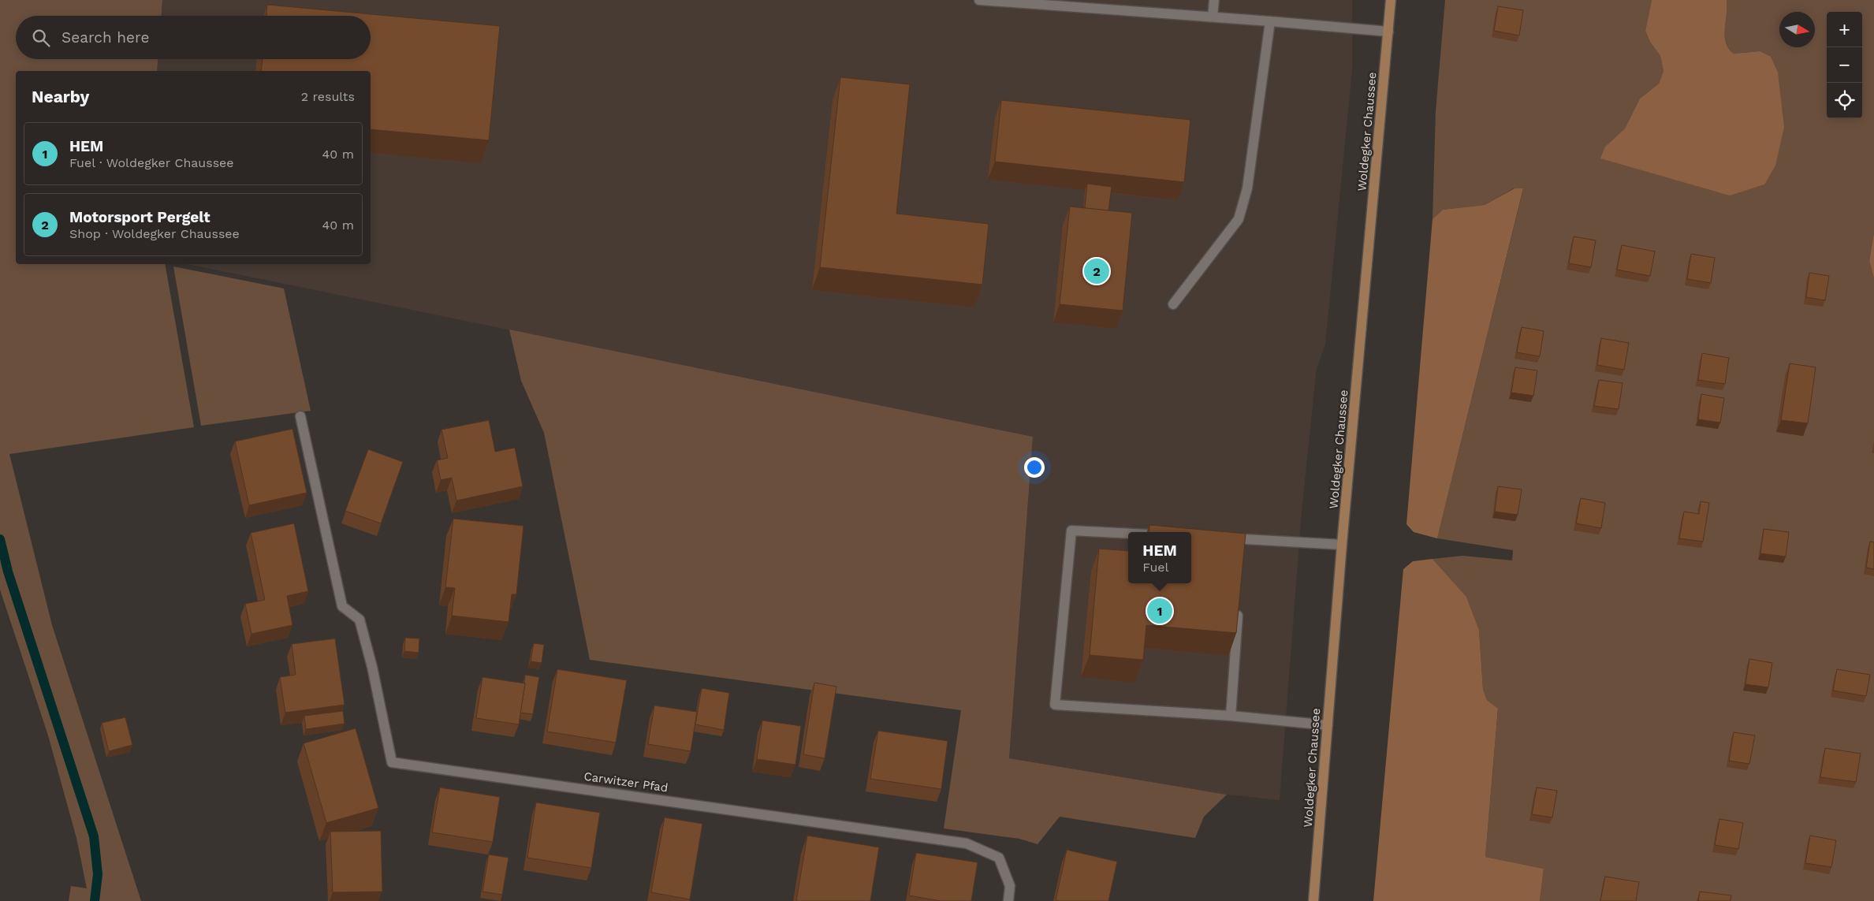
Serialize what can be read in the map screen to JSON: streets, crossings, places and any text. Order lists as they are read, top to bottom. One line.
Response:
{"streets":{"main road":["Woldegker Chaussee"],"street":["Carwitzer Pfad"]},"north":"right","page":{"map_buttons":["+","−"],"search":"Search here","heading":["Nearby","2 results"],"list":[{"mark":"1","name":"HEM","note":"Fuel · Woldegker Chaussee","value":"40 m"},{"mark":"2","name":"Motorsport Pergelt","note":"Shop · Woldegker Chaussee","value":"40 m"}],"pins":["2","1"],"popup":["HEM","Fuel"]}}
